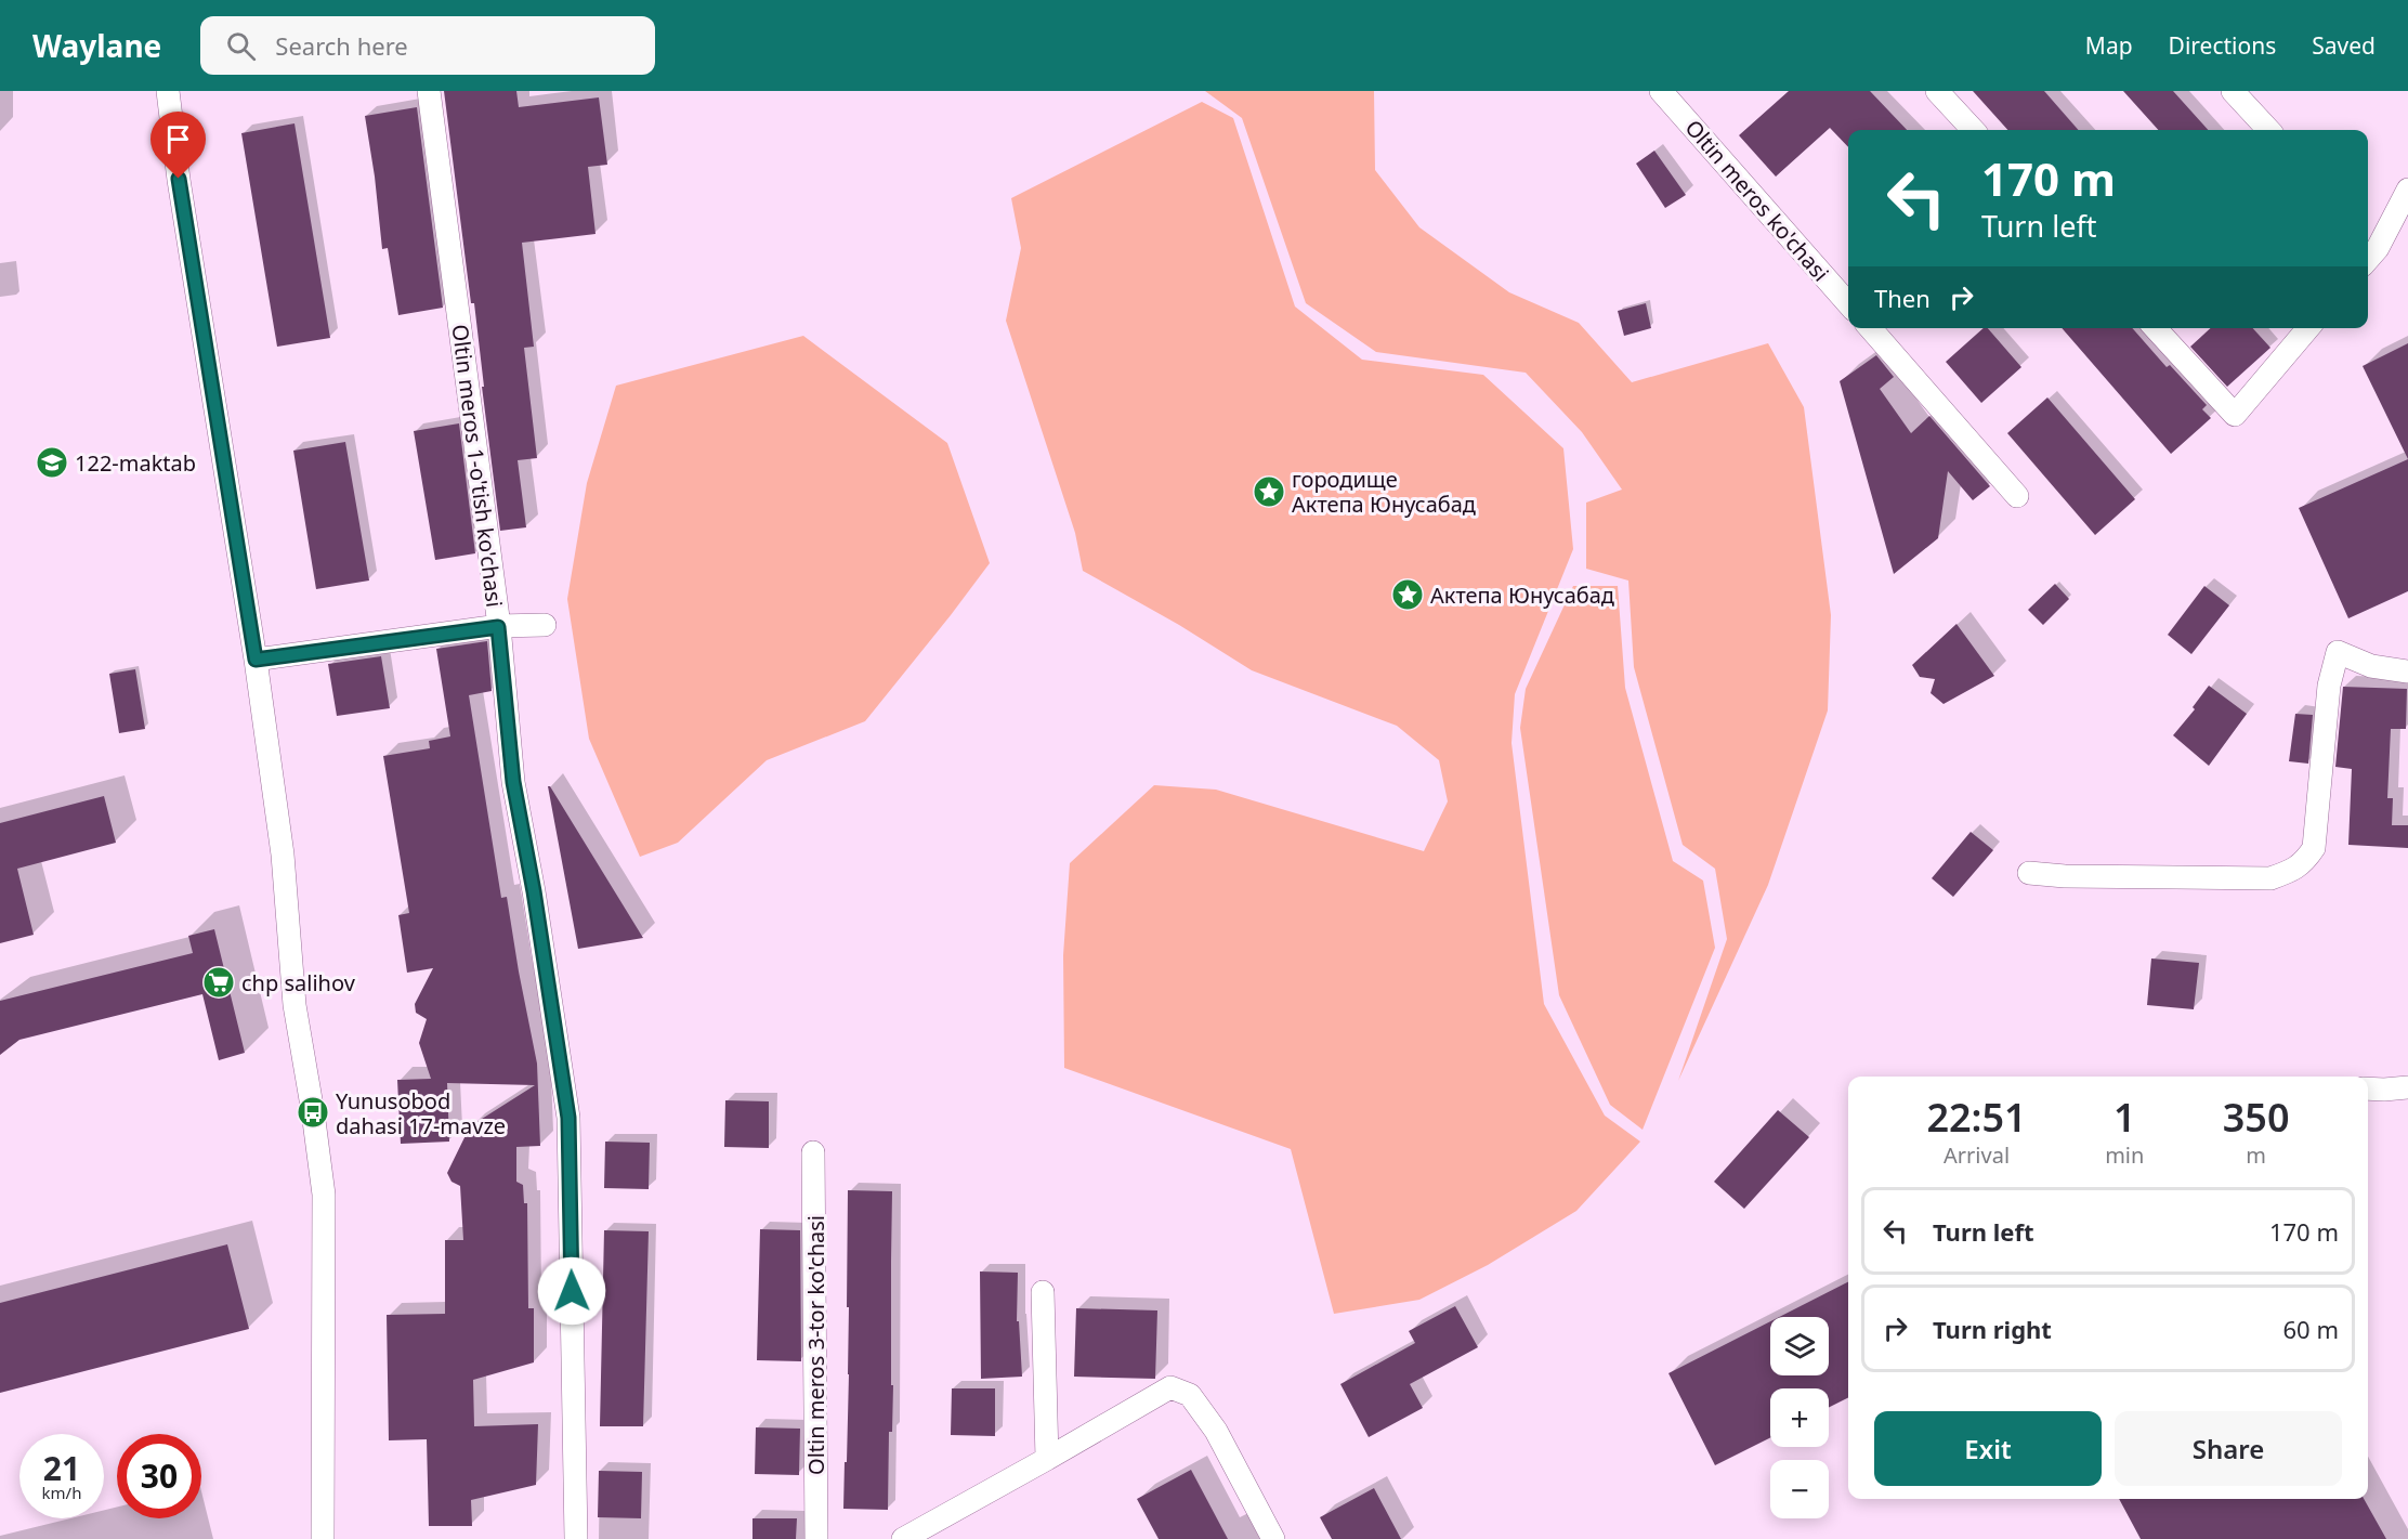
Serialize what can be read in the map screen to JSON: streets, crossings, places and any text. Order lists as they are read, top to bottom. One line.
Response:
{"streets":{"street":["Oltin meros ko'chasi","Oltin meros 1-o'tish ko'chasi","Oltin meros 3-tor ko'chasi"]},"places":{"school or university":["122-maktab"],"place":["городище Актепа Юнусабад","Актепа Юнусабад"],"supermarket":["chp salihov"],"bus stop":["Yunusobod dahasi 17-mavze"]},"page":{"header":"Waylane","search":"Search here","nav":["Map","Directions","Saved"],"turn":["170 m","Turn left"],"then":"Then","eta":["22:51","Arrival","1","min","350","m"],"list":[{"name":"Turn left","value":"170 m"},{"name":"Turn right","value":"60 m"}],"map_buttons":["+","−"],"buttons":["Exit","Share"],"speed":"21 km/h","limit":"30"}}
